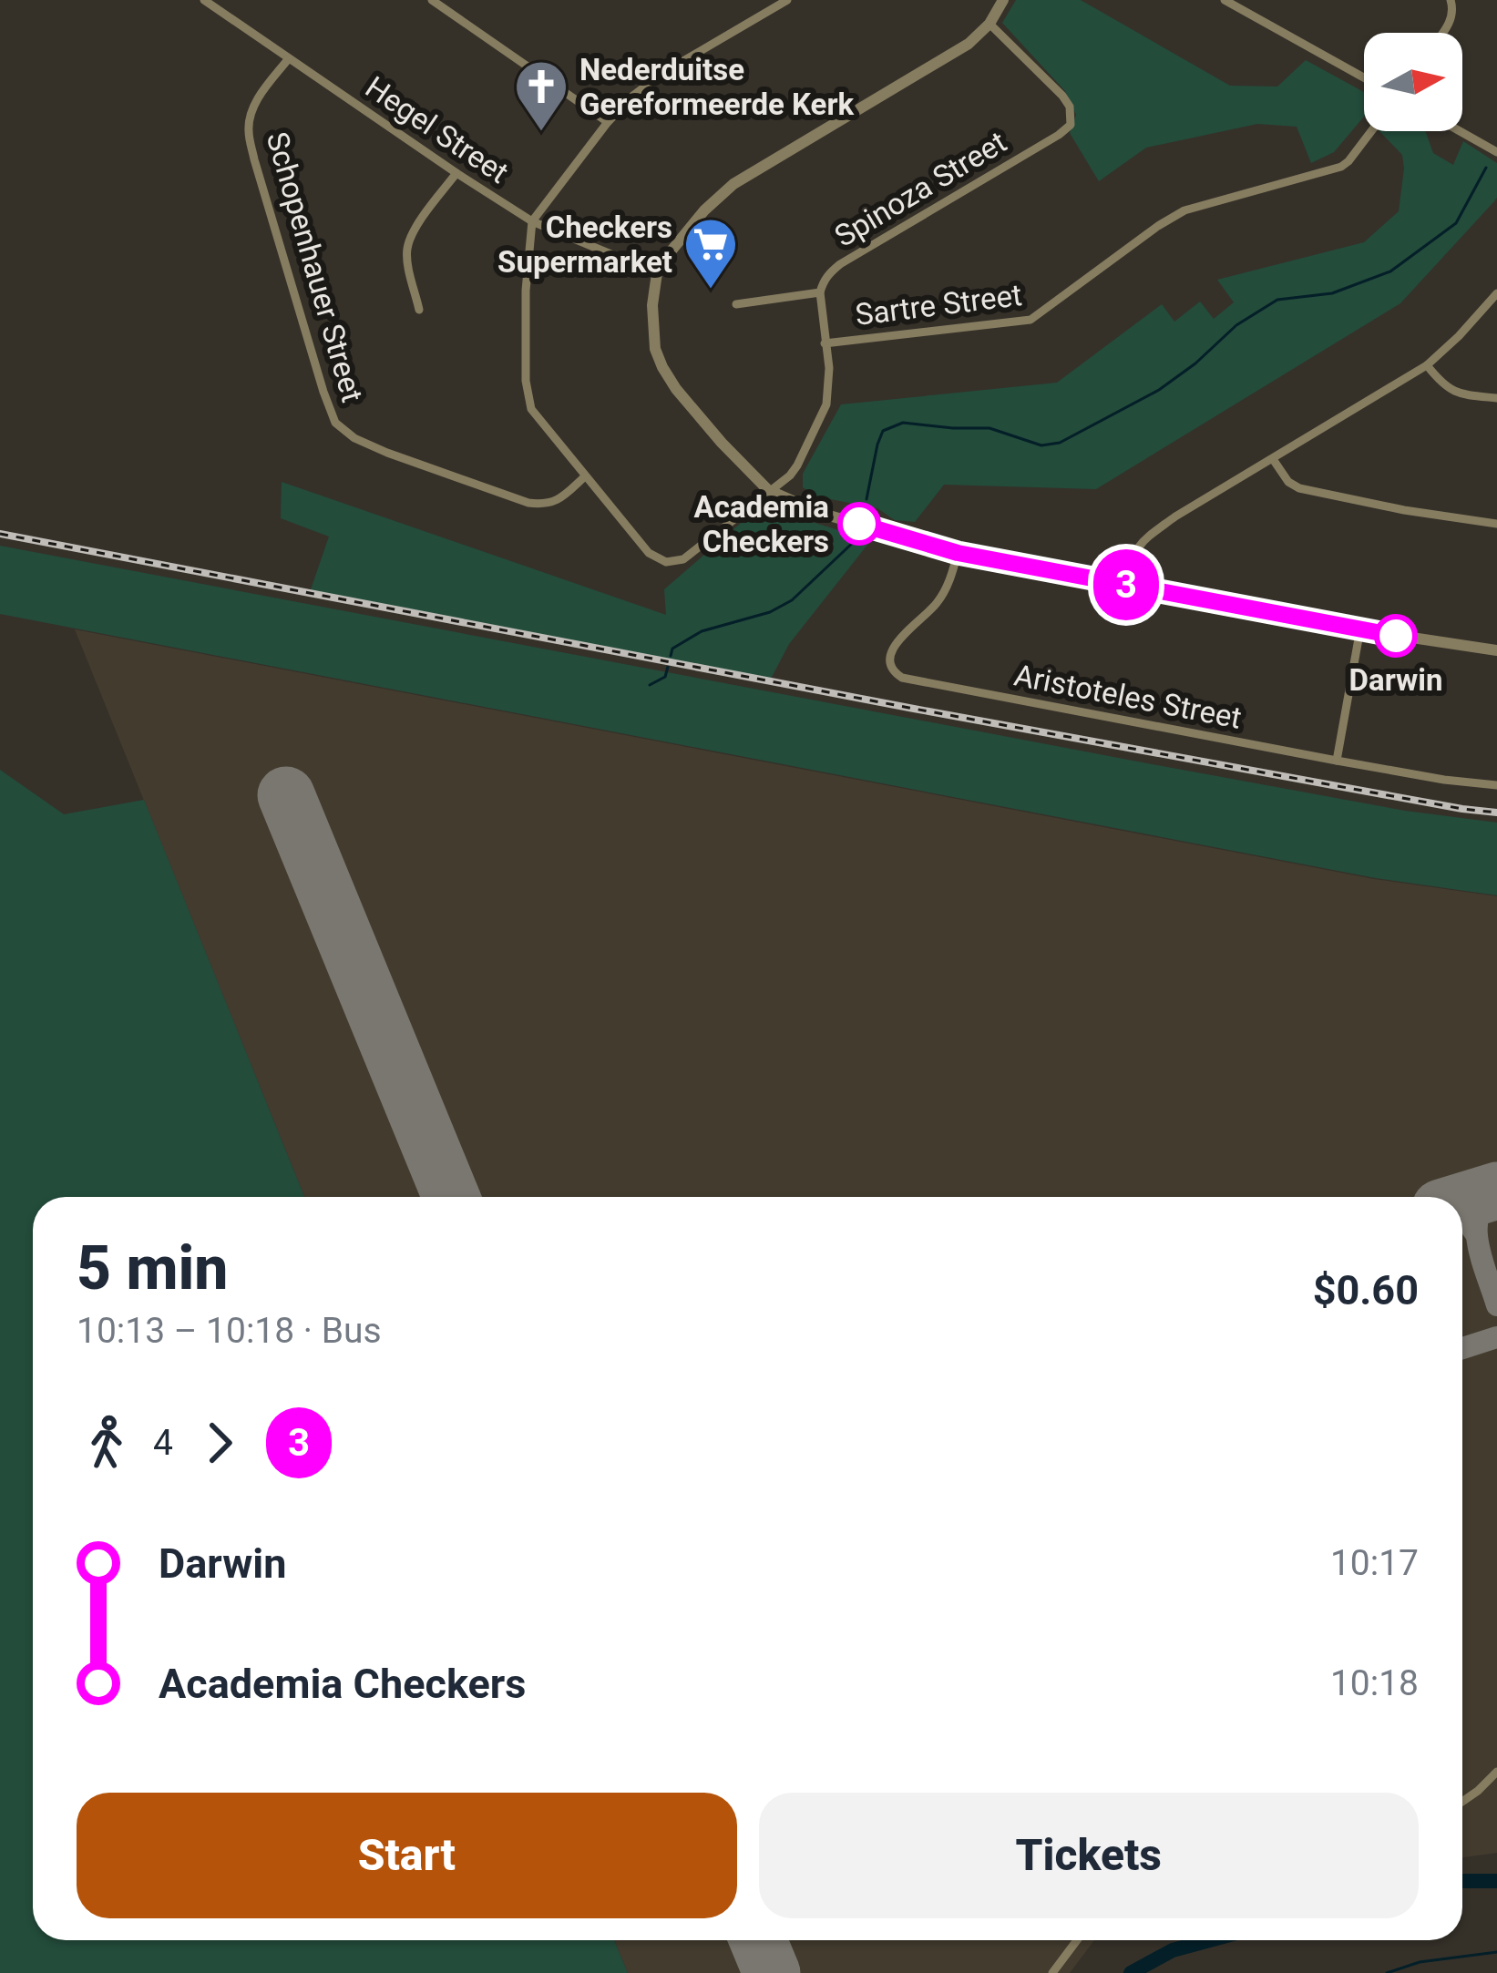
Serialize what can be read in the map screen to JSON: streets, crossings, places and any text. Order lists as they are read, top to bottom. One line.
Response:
{"streets":{"street":["Hegel Street","Spinoza Street","Schopenhauer Street","Sartre Street","Aristoteles Street"]},"crossings":[["Hegel Street","Schopenhauer Street"]],"places":{"church":["Nederduitse Gereformeerde Kerk"],"supermarket":["Checkers Supermarket"],"other":["Academia Checkers","Darwin"]},"lines":["bus line 3"],"north":"right","page":{"on_map":"3","heading":["5 min","10:13 – 10:18 · Bus","$0.60"],"legs":["4","3"],"list":[{"name":"Darwin","value":"10:17"},{"name":"Academia Checkers","value":"10:18"}],"buttons":["Start","Tickets"]}}
